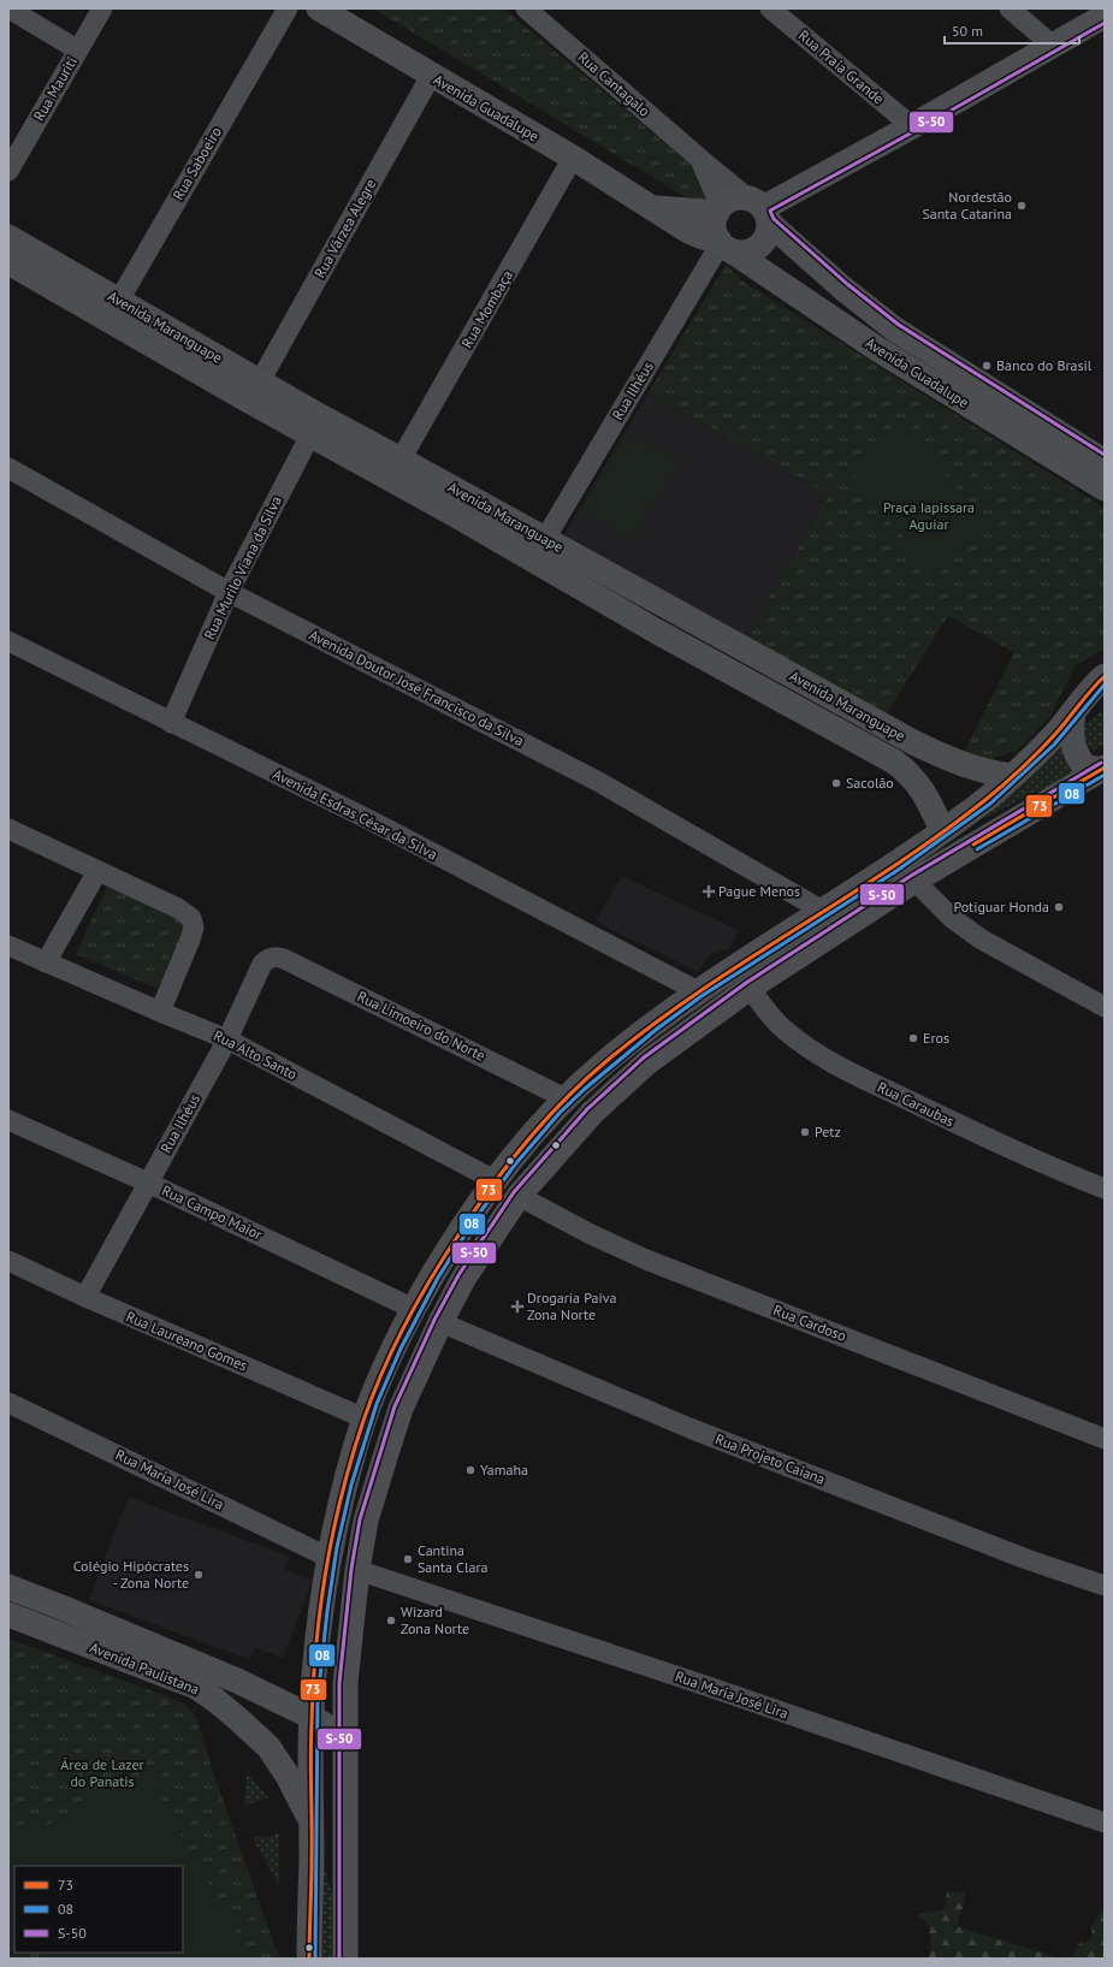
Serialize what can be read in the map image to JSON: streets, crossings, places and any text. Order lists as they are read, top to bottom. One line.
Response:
{"streets":{"main road":["Avenida Guadalupe","Avenida Maranguape","Avenida Paulistana"],"street":["Rua Praia Grande","Rua Cantagalo","Rua Mauriti","Rua Saboeiro","Rua Várzea Alegre","Rua Mombaça","Rua Ilhéus","Rua Murilo Viana da Silva","Avenida Doutor José Francisco da Silva","Avenida Esdras César da Silva","Rua Limoeiro do Norte","Rua Alto Santo","Rua Caraubas","Rua Campo Maior","Rua Cardoso","Rua Laureano Gomes","Rua Projeto Caiana","Rua Maria José Lira"]},"crossings":[["Rua Cantagalo","Avenida Guadalupe"],["Rua Cantagalo","Rua Ilhéus"],["Avenida Guadalupe","Rua Várzea Alegre"],["Avenida Guadalupe","Rua Mombaça"],["Avenida Guadalupe","Rua Ilhéus"],["Rua Saboeiro","Avenida Maranguape"],["Rua Várzea Alegre","Avenida Maranguape"],["Rua Mombaça","Avenida Maranguape"],["Avenida Maranguape","Rua Ilhéus"],["Avenida Maranguape","Rua Murilo Viana da Silva"],["Rua Ilhéus","Rua Limoeiro do Norte"],["Rua Ilhéus","Rua Alto Santo"],["Rua Ilhéus","Rua Campo Maior"],["Rua Ilhéus","Rua Laureano Gomes"],["Rua Murilo Viana da Silva","Avenida Doutor José Francisco da Silva"],["Rua Murilo Viana da Silva","Avenida Esdras César da Silva"]],"parks":["Praça Iapissara Aguiar","Área de Lazer do Panatis"],"places":{"other":["Nordestão Santa Catarina","Banco do Brasil","Sacolão","Potiguar Honda","Eros","Petz","Yamaha","Cantina Santa Clara","Colégio Hipócrates - Zona Norte","Wizard Zona Norte"],"health":["Pague Menos","Drogaria Paiva Zona Norte"]},"lines":["transit line S-50","transit line 73","transit line 08"],"legend":["73","08","S-50"],"scale_bar":"50 m"}
